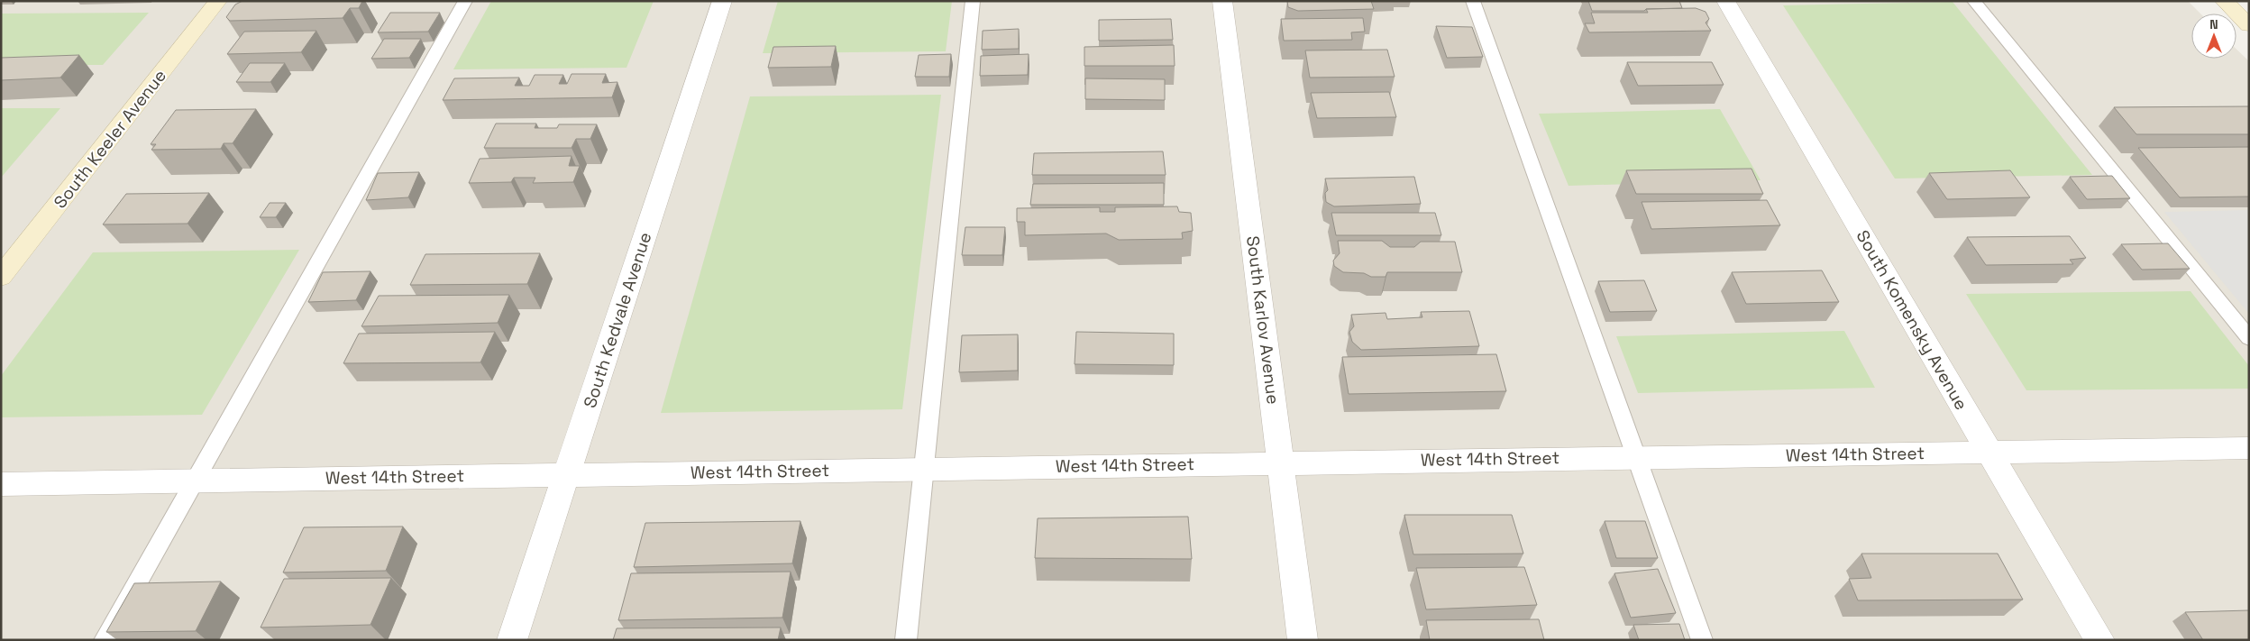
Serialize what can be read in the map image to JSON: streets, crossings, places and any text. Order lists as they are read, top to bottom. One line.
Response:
{"streets":{"street":["South Keeler Avenue","South Kedvale Avenue","South Karlov Avenue","South Komensky Avenue","West 14th Street"]},"crossings":[["South Kedvale Avenue","West 14th Street"],["South Karlov Avenue","West 14th Street"],["South Komensky Avenue","West 14th Street"]],"north":"top"}
